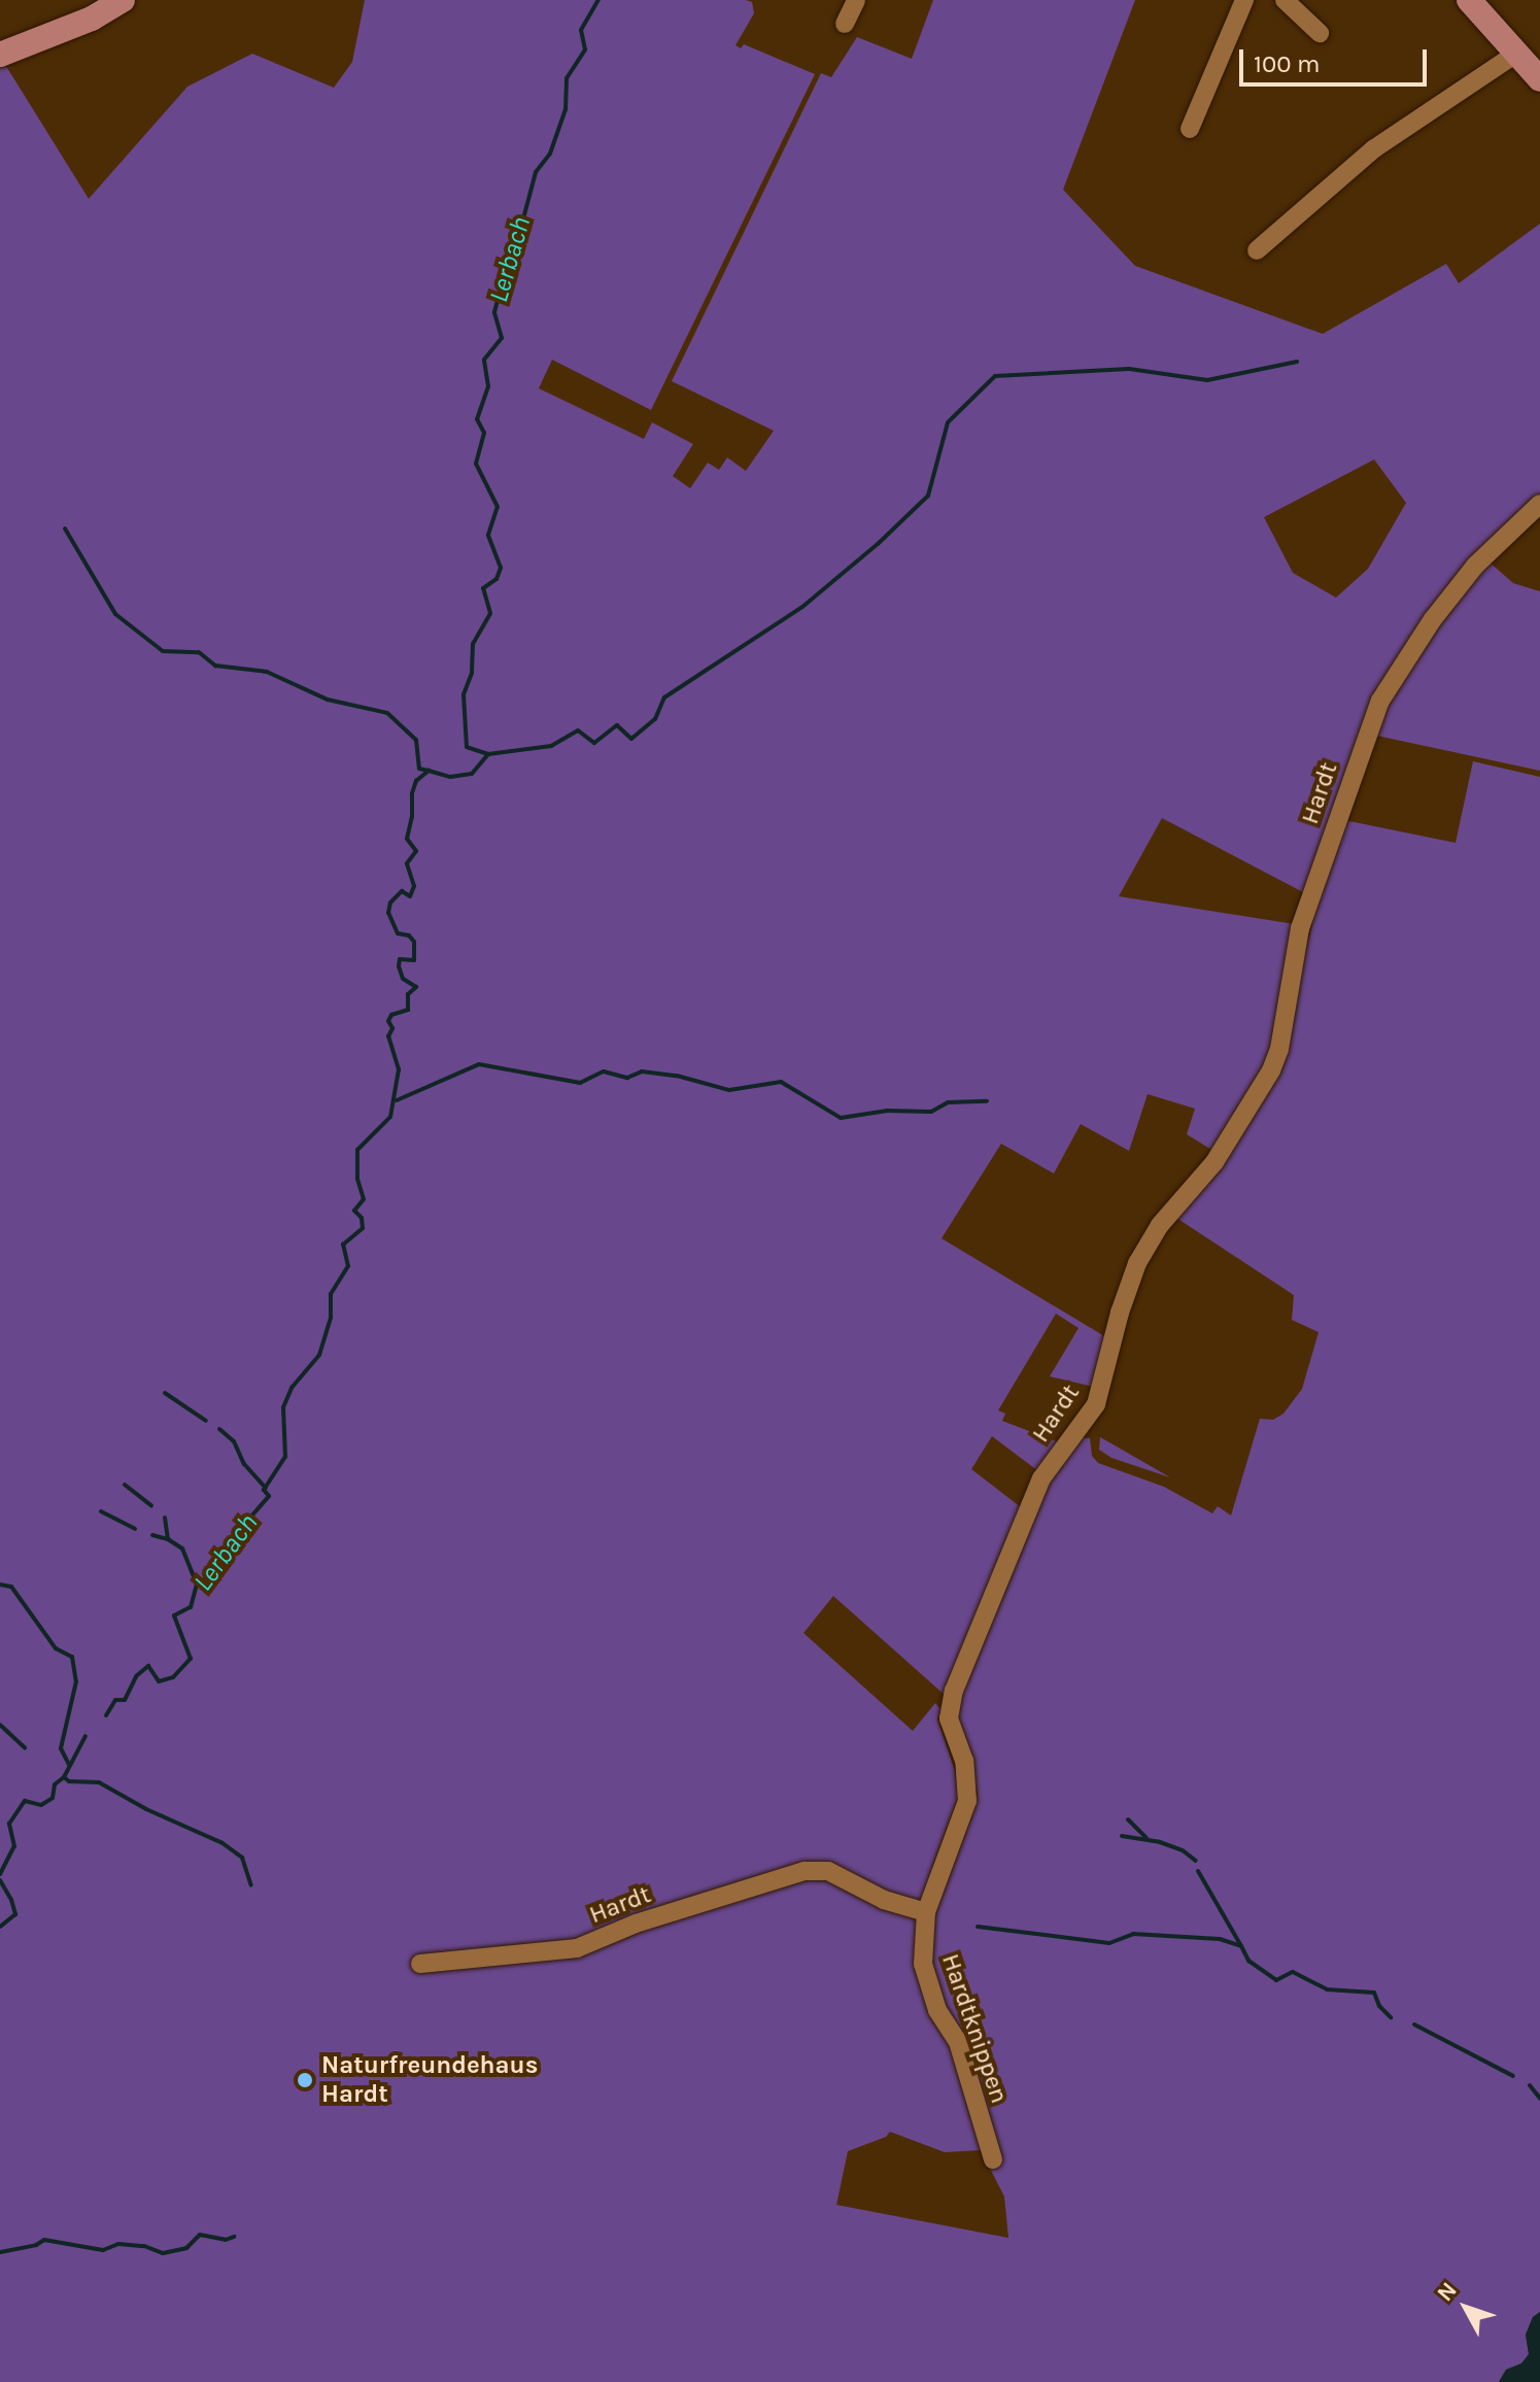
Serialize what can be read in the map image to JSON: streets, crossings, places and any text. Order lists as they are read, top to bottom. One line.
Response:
{"streets":{"street":["Hardt","Hardtknippen"]},"crossings":[["Hardt","Hardtknippen"]],"water":["Lerbach"],"places":["Naturfreundehaus Hardt"],"scale_bar":"100 m","north":"top left"}
